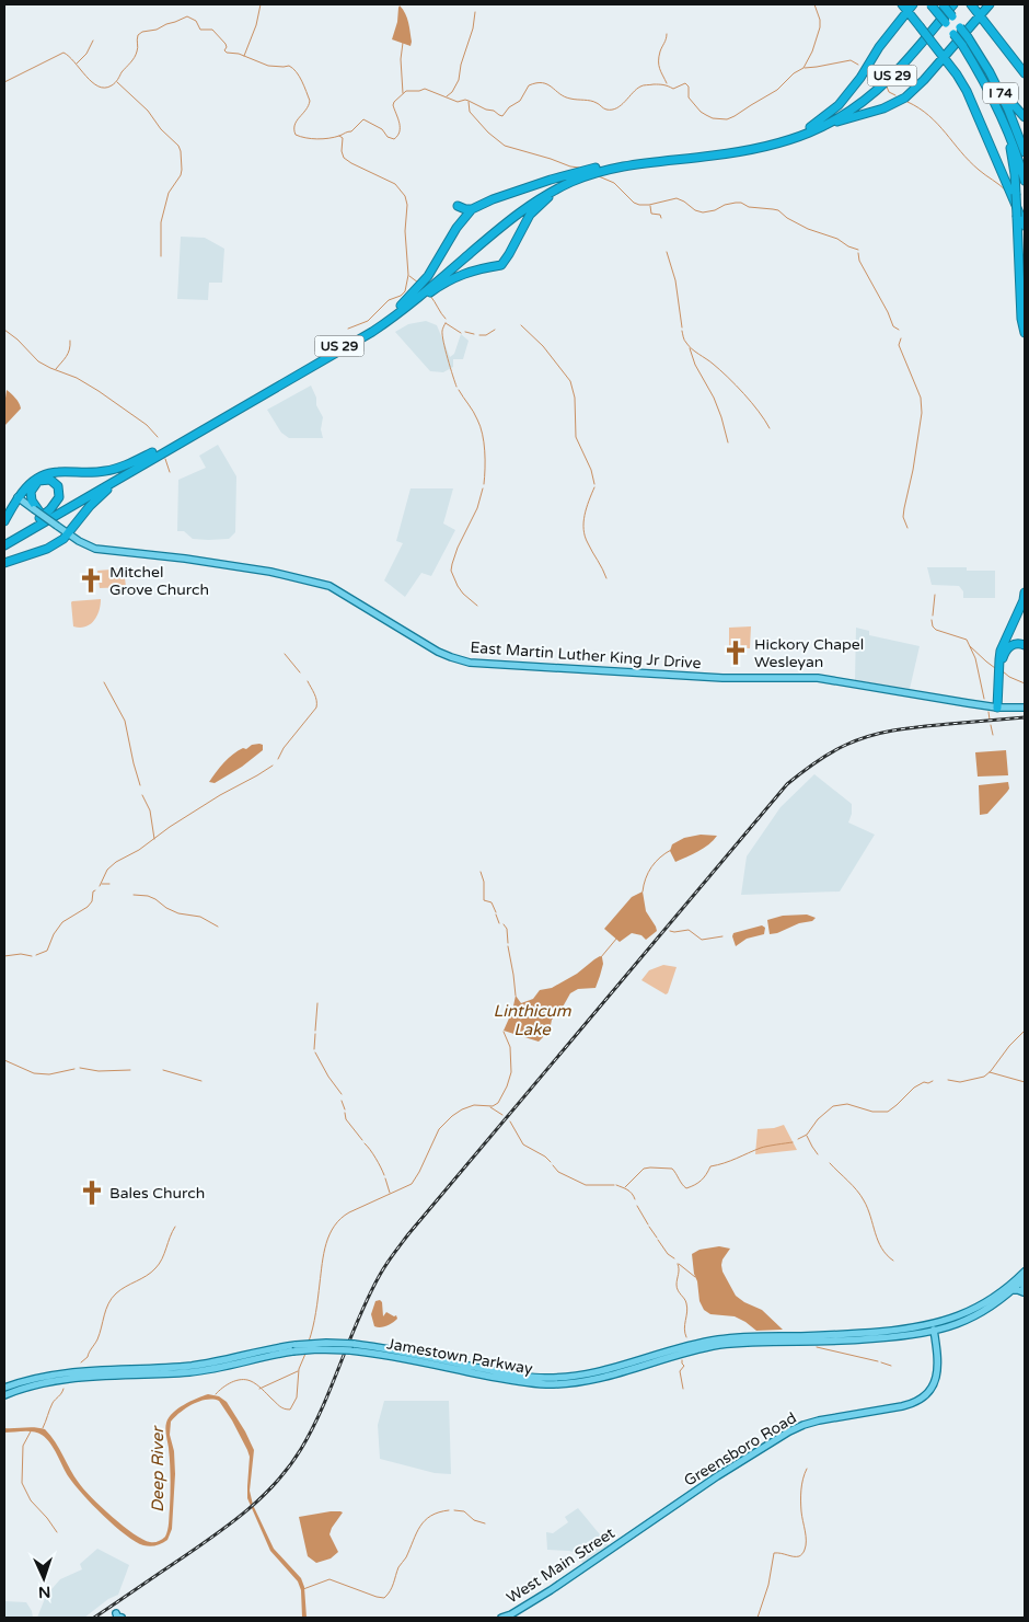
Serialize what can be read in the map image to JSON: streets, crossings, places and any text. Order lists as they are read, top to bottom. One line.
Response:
{"streets":{"highway":["US 29","I 74"],"main road":["East Martin Luther King Jr Drive","Jamestown Parkway","Greensboro Road","West Main Street"]},"crossings":[["US 29","East Martin Luther King Jr Drive"],["Jamestown Parkway","Greensboro Road"],["Greensboro Road","West Main Street"]],"water":["Linthicum Lake","Deep River"],"places":{"church":["Mitchel Grove Church","Hickory Chapel Wesleyan","Bales Church"]},"north":"bottom"}
